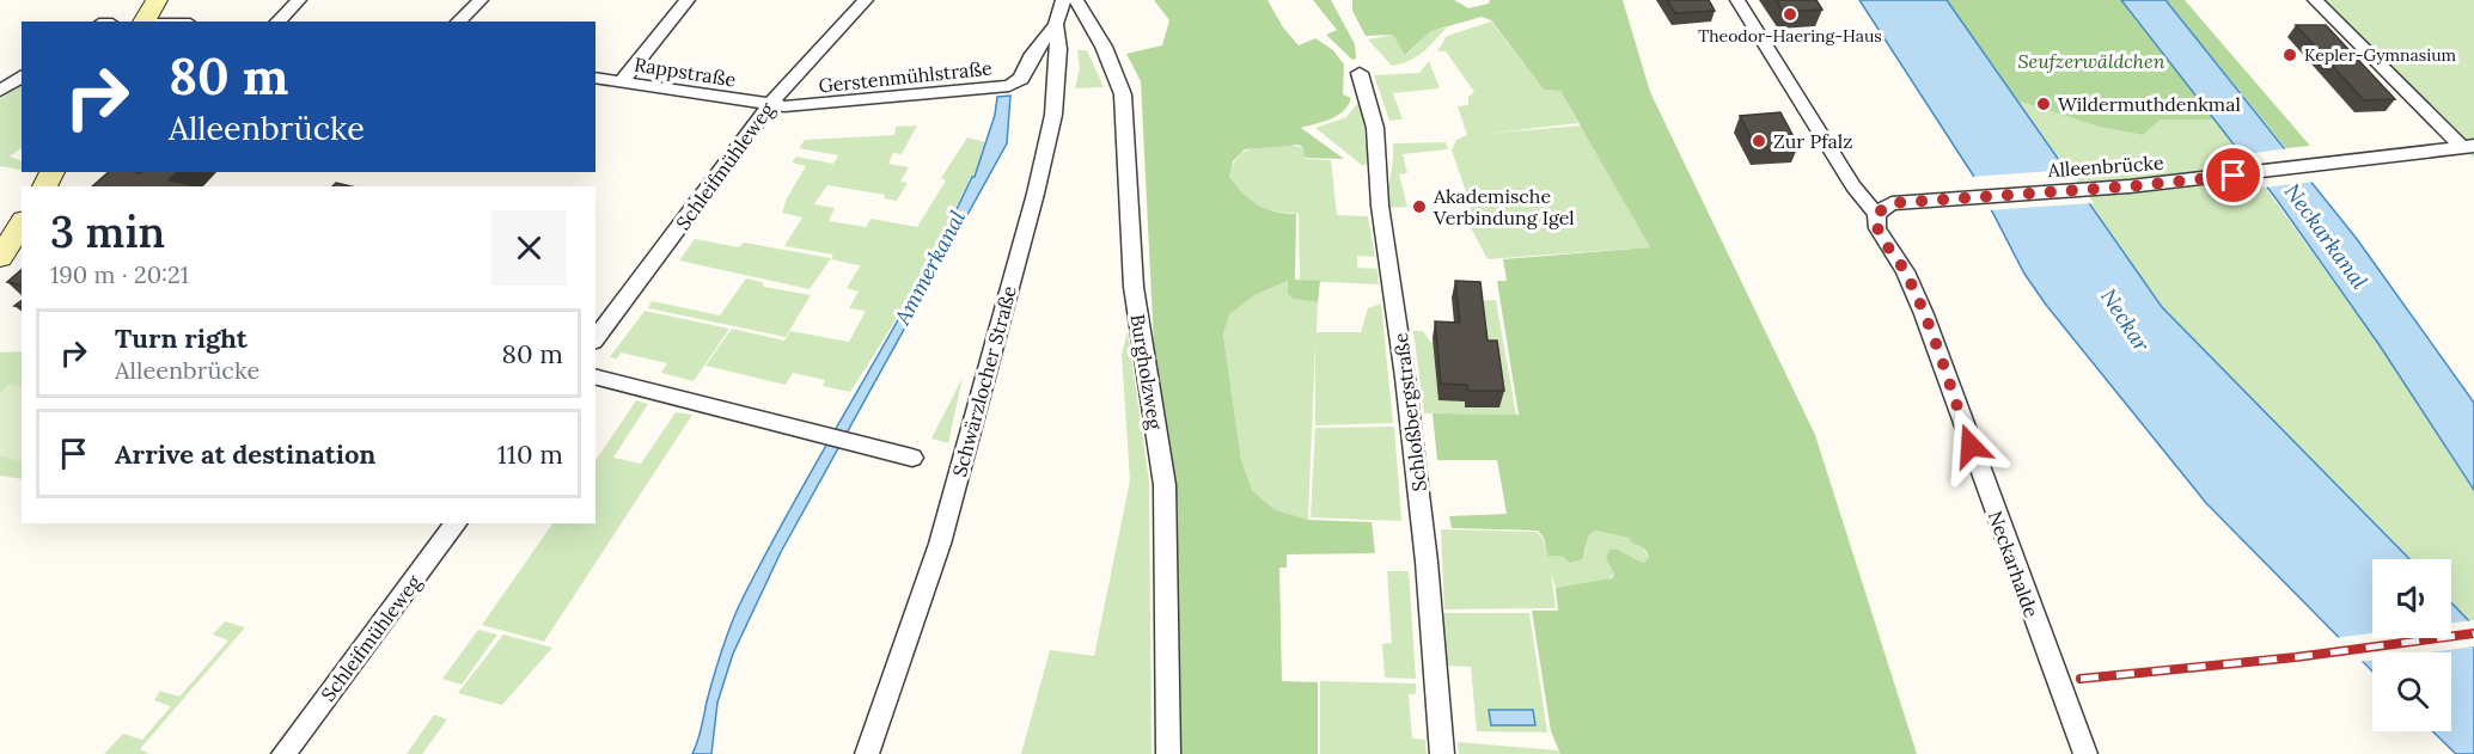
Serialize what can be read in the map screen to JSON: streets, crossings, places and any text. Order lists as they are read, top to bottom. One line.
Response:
{"streets":{"street":["Rappstraße","Gerstenmühlstraße","Schleifmühleweg","Alleenbrücke","Burgholzweg","Schwärzlocher Straße","Schloßbergstraße","Neckarhalde"]},"crossings":[["Rappstraße","Gerstenmühlstraße"],["Rappstraße","Schleifmühleweg"],["Gerstenmühlstraße","Schleifmühleweg"],["Gerstenmühlstraße","Schwärzlocher Straße"],["Alleenbrücke","Neckarhalde"]],"water":["Neckarkanal","Ammerkanal","Neckar"],"parks":["Seufzerwäldchen"],"places":["Theodor-Haering-Haus","Kepler-Gymnasium","Wildermuthdenkmal","Zur Pfalz","Akademische Verbindung Igel"],"page":{"turn":["80 m","Alleenbrücke"],"heading":["3 min","190 m · 20:21"],"list":[{"name":"Turn right","note":"Alleenbrücke","value":"80 m"},{"name":"Arrive at destination","value":"110 m"}]}}
